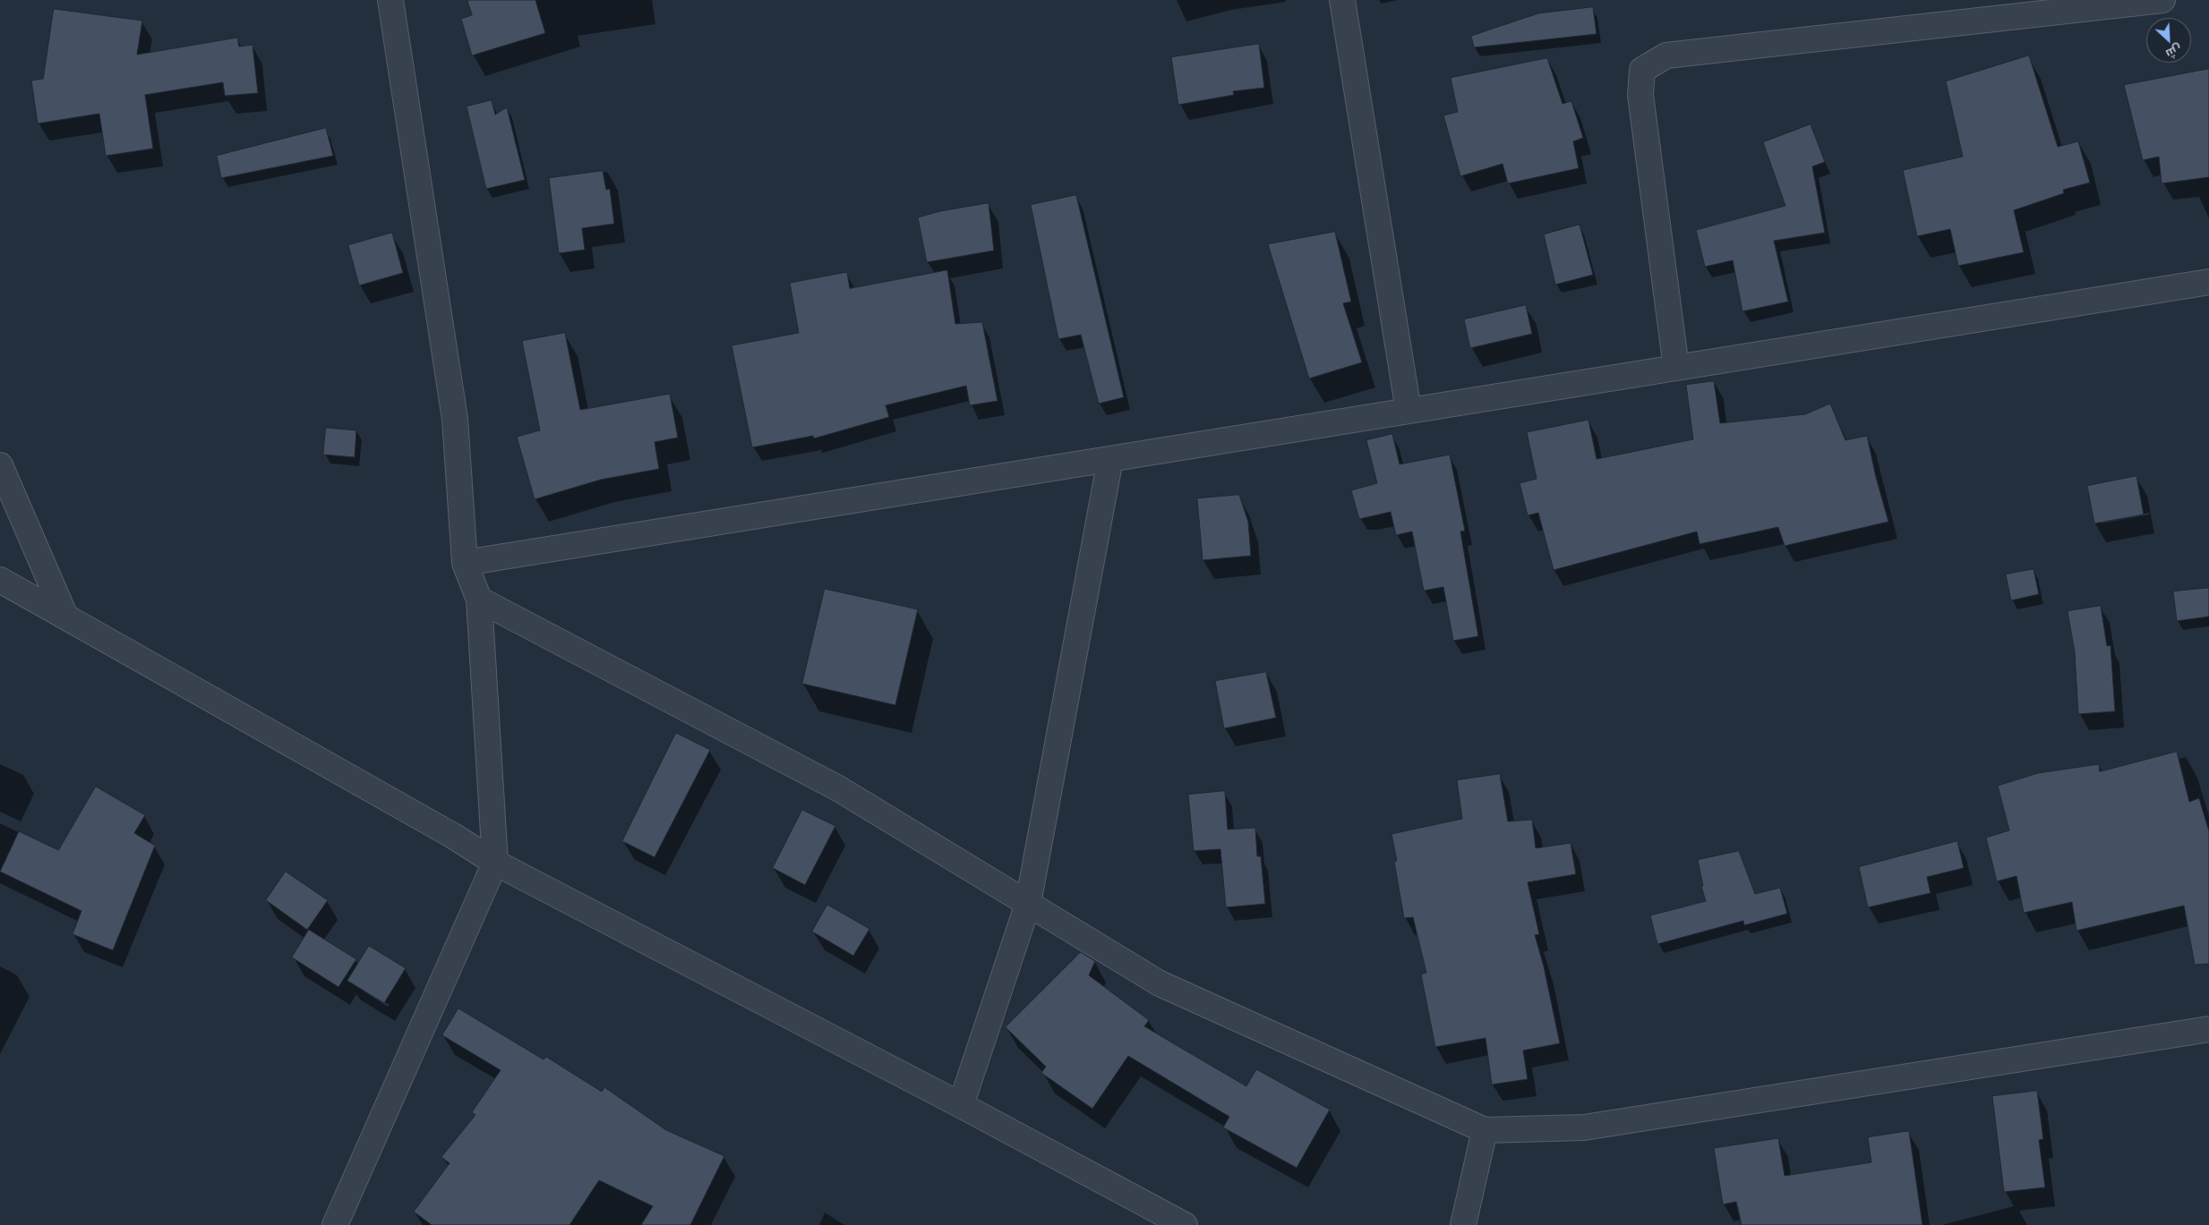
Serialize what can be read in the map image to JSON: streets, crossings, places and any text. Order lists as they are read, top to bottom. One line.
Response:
{"north":"bottom right"}
